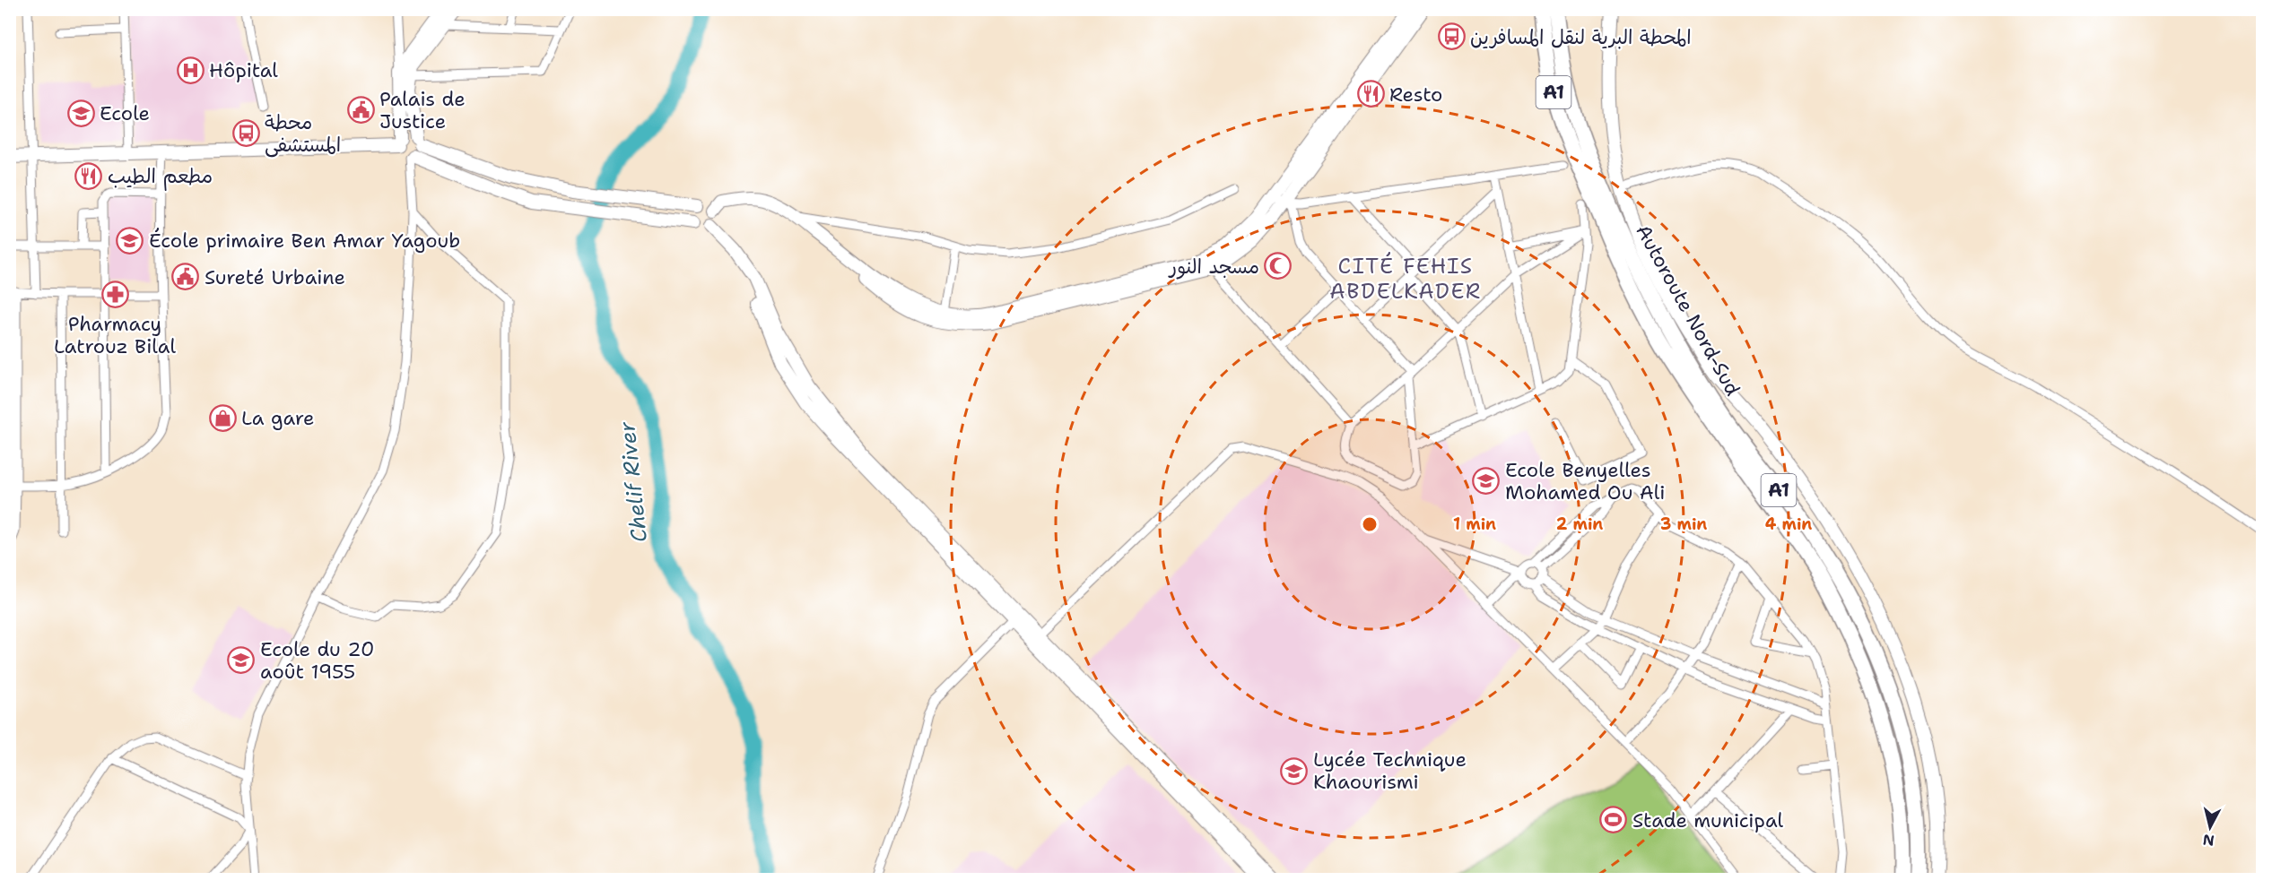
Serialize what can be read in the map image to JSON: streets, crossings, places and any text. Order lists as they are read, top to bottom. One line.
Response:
{"streets":{"highway":["A1","Autoroute Nord-Sud"]},"districts":["CITÉ FEHIS ABDELKADER"],"water":["Chelif River"],"places":{"bus stop":["المحطة البرية لنقل المسافرين","محطة المستشفى"],"hospital":["Hôpital"],"restaurant":["Resto","مطعم الطيب"],"public building":["Palais de Justice","Sureté Urbaine"],"school or university":["Ecole","École primaire Ben Amar Yagoub","Ecole Benyelles Mohamed Ou Ali","Ecole du 20 août 1955","Lycée Technique Khaourismi"],"mosque":["مسجد النور"],"pharmacy":["Pharmacy Latrouz Bilal"],"shop":["La gare"],"sports":["Stade municipal"]},"north":"bottom","rings":["1 min","2 min","3 min","4 min"]}
